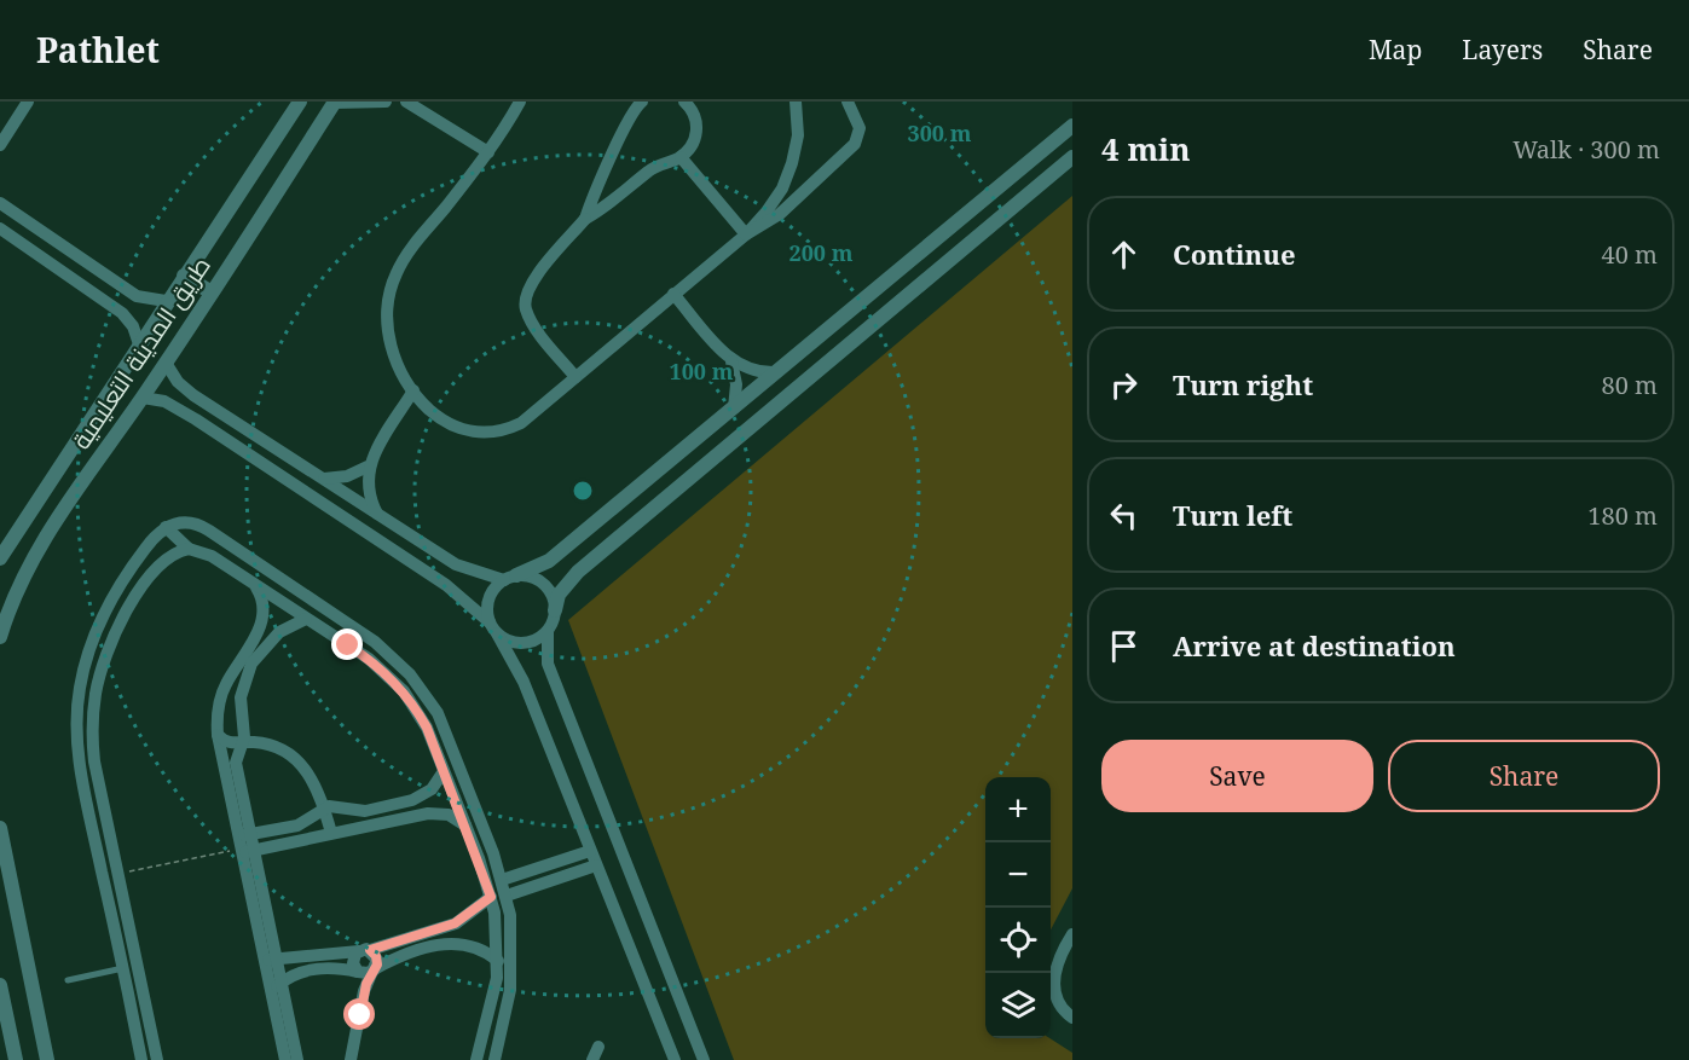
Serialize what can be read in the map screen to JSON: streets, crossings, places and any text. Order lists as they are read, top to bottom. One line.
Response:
{"streets":{"street":["طريق المدينة التعليمية"]},"page":{"header":"Pathlet","nav":["Map","Layers","Share"],"heading":["4 min","Walk · 300 m"],"list":[["Continue","40 m"],["Turn right","80 m"],["Turn left","180 m"],"Arrive at destination"],"buttons":["Save","Share"],"map_buttons":["+","−"]},"rings":["300 m","200 m","100 m"]}
